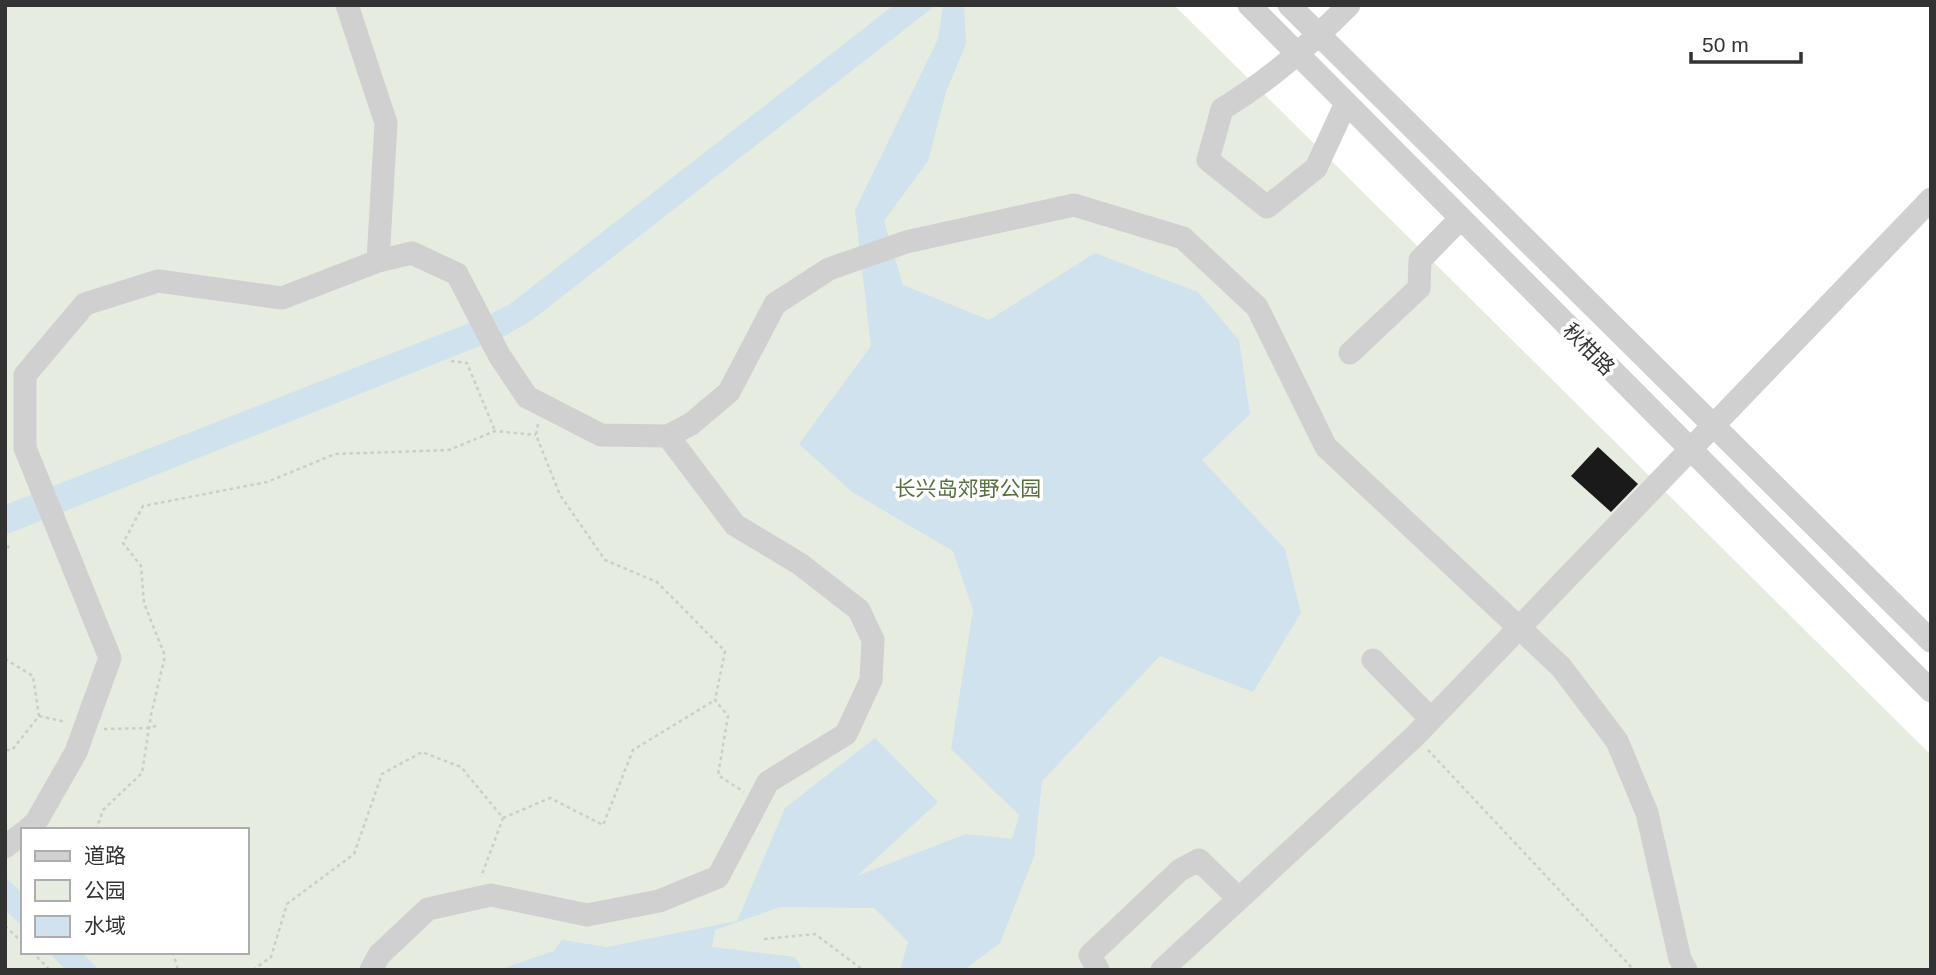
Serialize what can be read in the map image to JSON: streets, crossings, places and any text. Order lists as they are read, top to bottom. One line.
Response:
{"streets":{"street":["秋柑路"]},"parks":["长兴岛郊野公园"],"legend":["道路","公园","水域"],"scale_bar":"50 m"}
